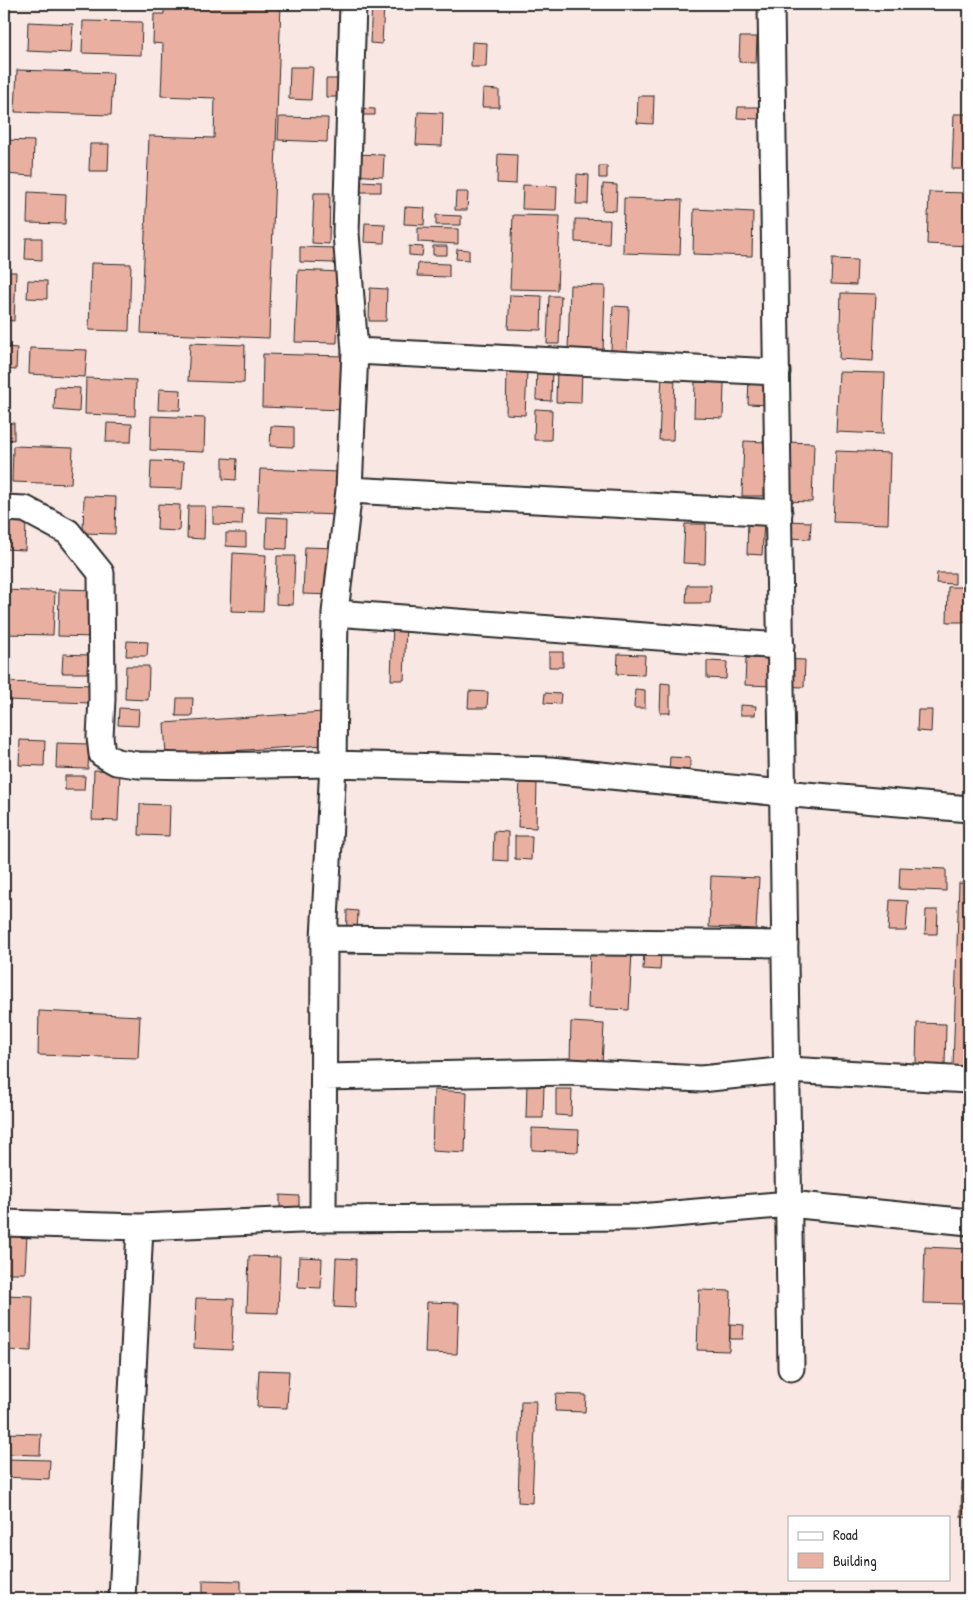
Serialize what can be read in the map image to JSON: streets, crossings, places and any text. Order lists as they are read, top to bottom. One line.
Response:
{"legend":["Road","Building"]}
